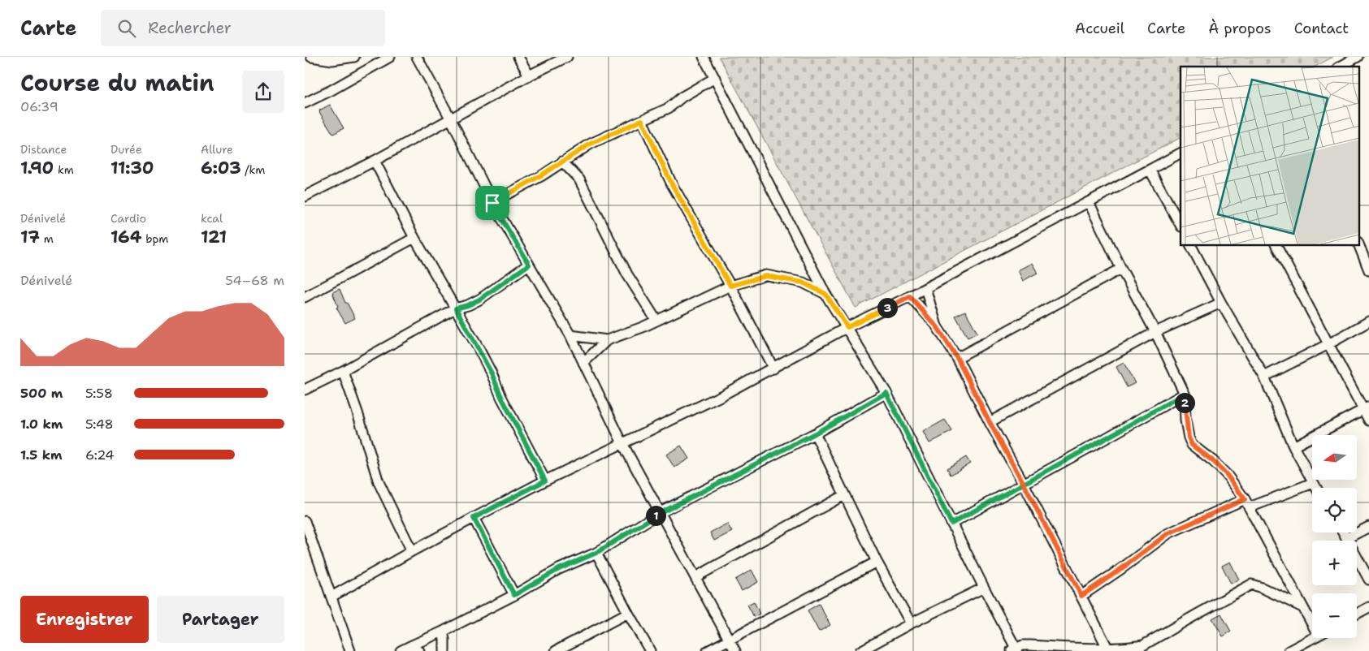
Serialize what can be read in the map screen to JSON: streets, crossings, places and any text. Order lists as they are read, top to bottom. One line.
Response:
{"north":"left","page":{"header":"Carte","search":"Rechercher","nav":["Accueil","Carte","À propos","Contact"],"heading":["Course du matin","06:39"],"stats":[["Distance","1.90 km"],["Durée","11:30"],["Allure","6:03 /km"],["Dénivelé","17 m"],["Cardio","164 bpm"],["kcal","121"]],"chart":["Dénivelé","54–68 m"],"pins":["3","2","1"],"list":[{"name":"500 m","note":"5:58"},{"name":"1.0 km","note":"5:48"},{"name":"1.5 km","note":"6:24"}],"map_buttons":["+","−"],"buttons":["Enregistrer","Partager"]}}
